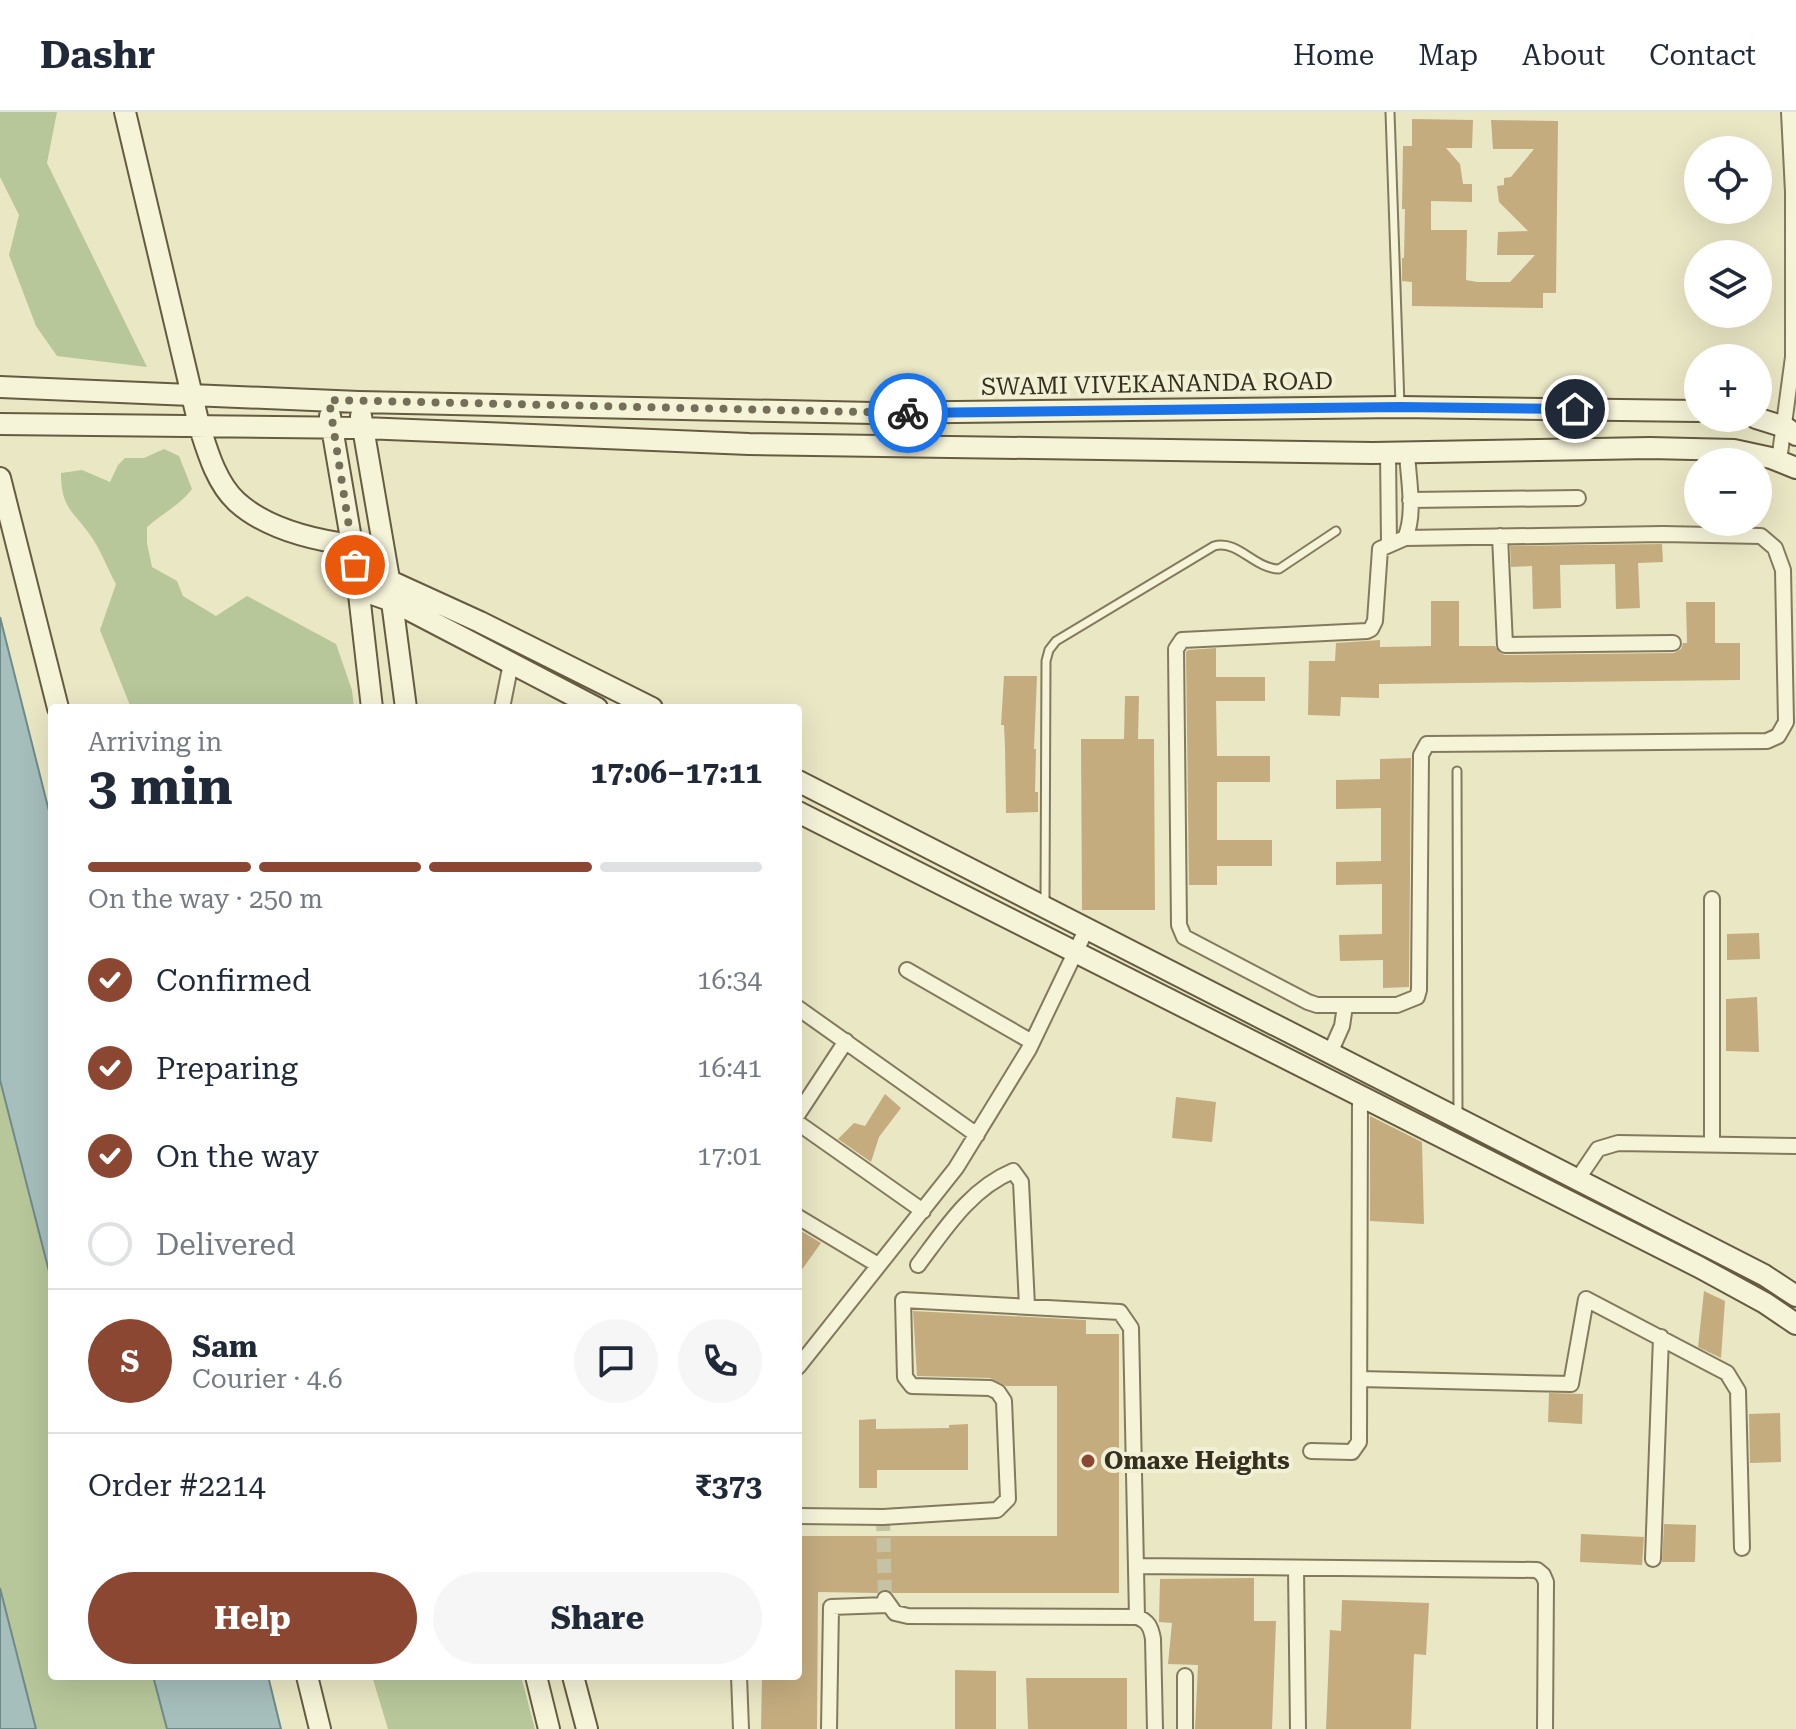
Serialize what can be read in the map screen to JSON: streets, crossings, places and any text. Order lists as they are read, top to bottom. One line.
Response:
{"streets":{"street":["SWAMI VIVEKANANDA ROAD"]},"places":["Omaxe Heights"],"page":{"header":"Dashr","nav":["Home","Map","About","Contact"],"map_buttons":["+","−"],"heading":["3 min","Arriving in","17:06–17:11"],"panel":["Sam","Courier · 4.6","Order #2214","₹373"],"bar":"On the way · 250 m","list":[["Confirmed","16:34"],["Preparing","16:41"],["On the way","17:01"],"Delivered"],"round":"S","buttons":["Help","Share"]}}
